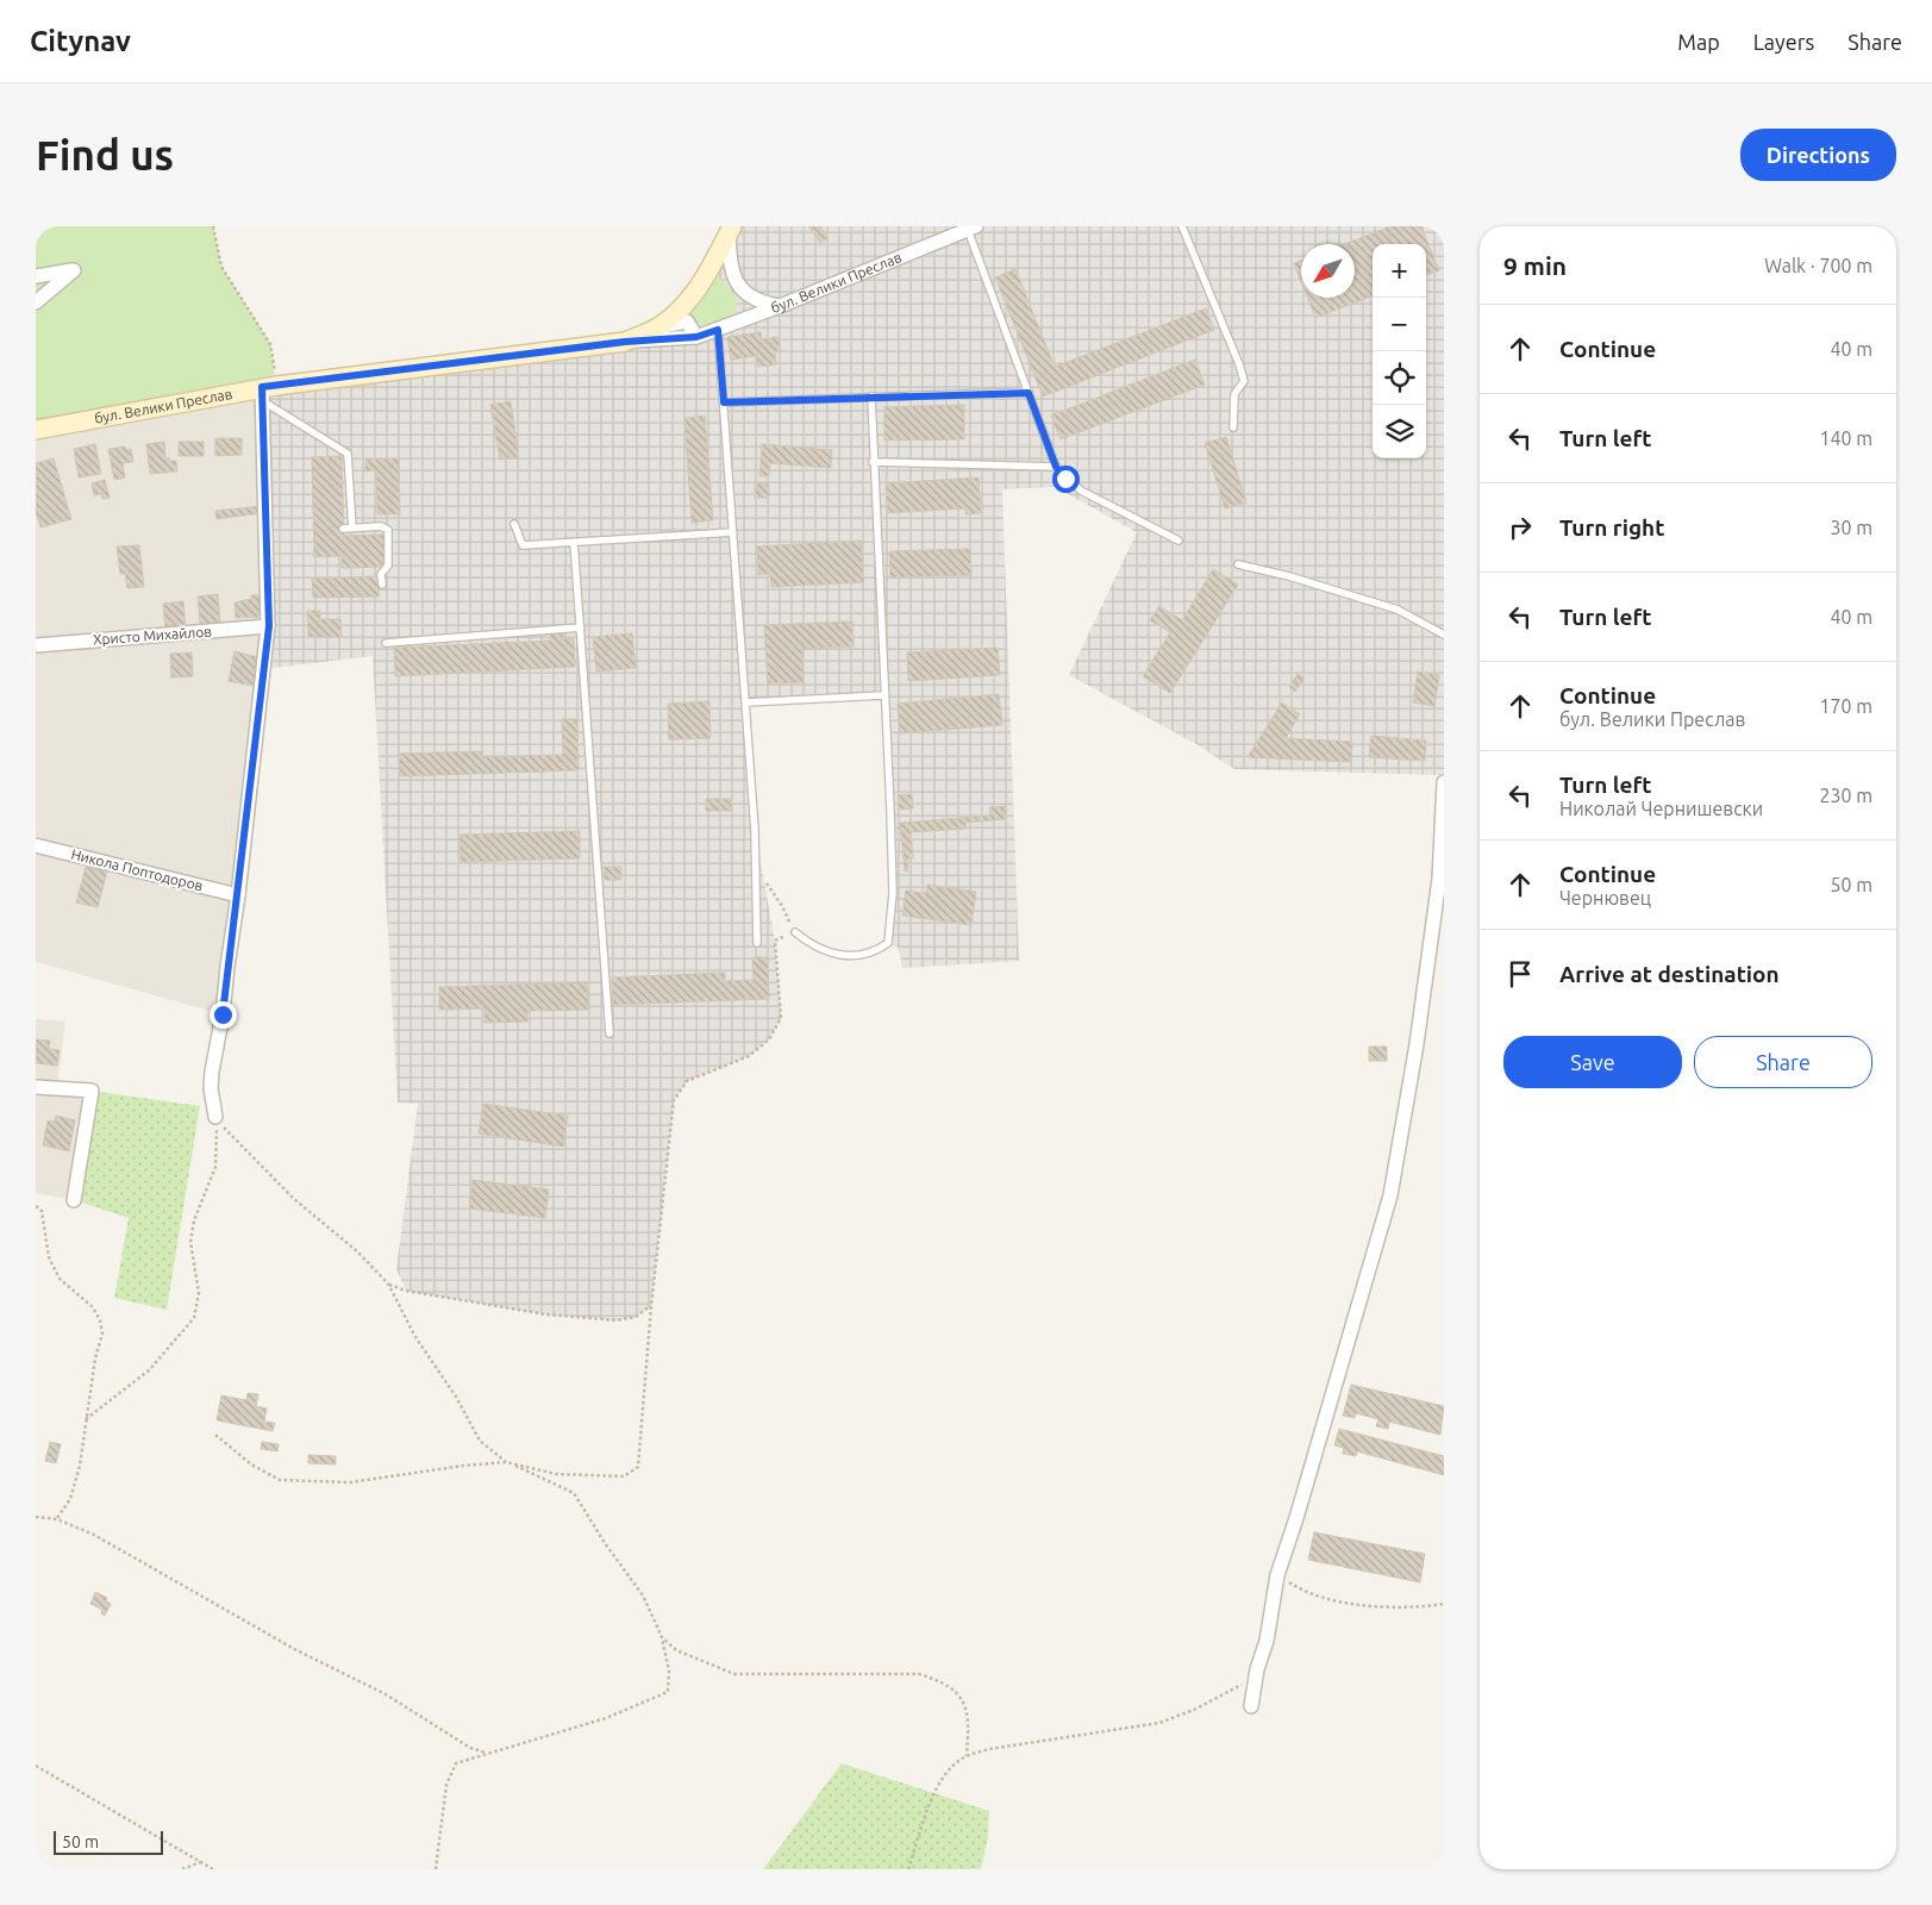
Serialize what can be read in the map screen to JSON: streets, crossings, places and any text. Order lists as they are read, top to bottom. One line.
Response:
{"streets":{"main road":["бул. Велики Преслав"],"street":["Христо Михайлов","Никола Поптодоров"]},"scale_bar":"50 m","north":"bottom left","page":{"header":"Citynav","nav":["Map","Layers","Share"],"buttons":["Directions",["Save","Share"]],"title":"Find us","heading":["9 min","Walk · 700 m"],"map_buttons":["+","−"],"list":[["Continue","40 m"],["Turn left","140 m"],["Turn right","30 m"],["Turn left","40 m"],["Continue","бул. Велики Преслав","170 m"],["Turn left","Николай Чернишевски","230 m"],["Continue","Чернювец","50 m"],"Arrive at destination"],"scale":"50 m"}}
